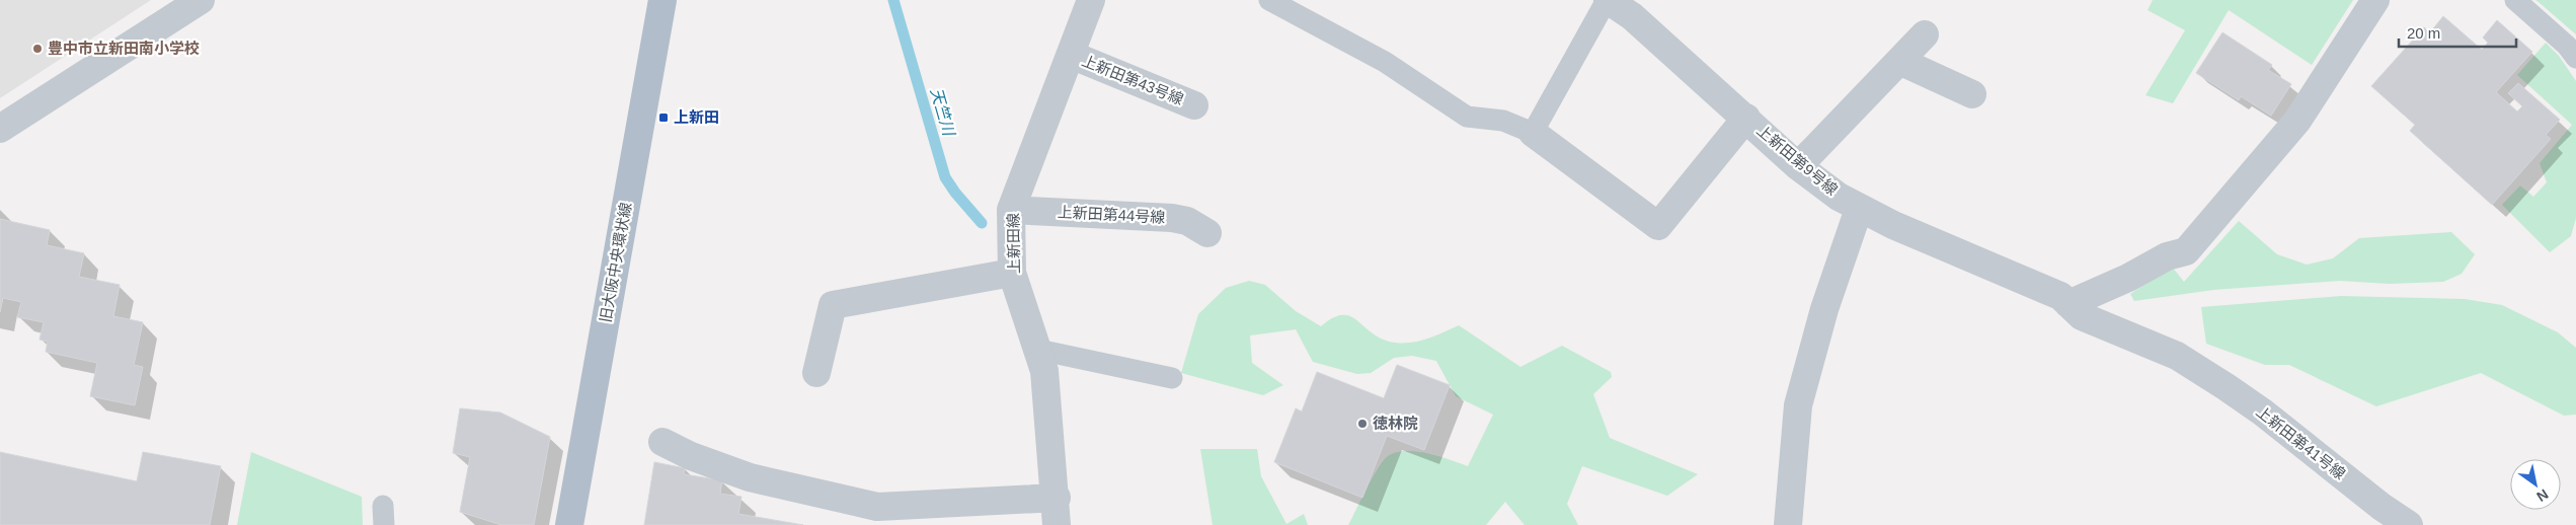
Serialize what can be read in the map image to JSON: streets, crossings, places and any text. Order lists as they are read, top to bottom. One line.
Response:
{"streets":{"main road":["旧大阪中央環状線"],"street":["上新田第43号線","上新田第9号線","上新田第44号線","上新田線","上新田第41号線"]},"crossings":[["上新田第43号線","上新田線"],["上新田第9号線","上新田第41号線"],["上新田第44号線","上新田線"]],"water":["天竺川"],"places":{"other":["豊中市立新田南小学校","徳林院"],"transit":["上新田"]},"scale_bar":"20 m","north":"bottom right"}
